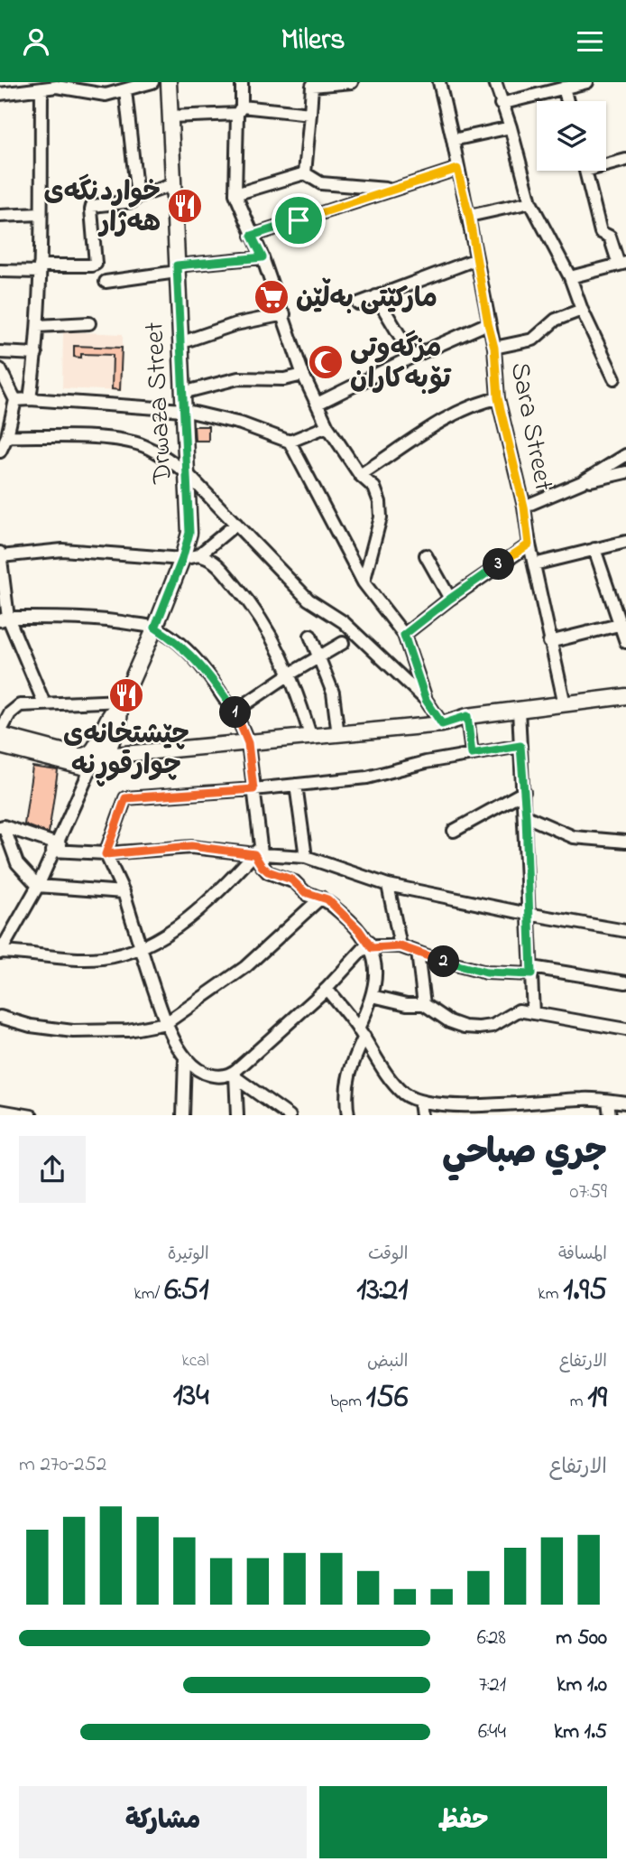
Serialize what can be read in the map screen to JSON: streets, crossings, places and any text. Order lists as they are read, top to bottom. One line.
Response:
{"streets":{"street":["Drwaza Street","Sara Street"]},"places":{"restaurant":["خواردنگەی هەژار","چێشتخانەی چوارقوڕنە"],"supermarket":["مارکێتی بەڵێن"],"mosque":["مزگەوتی تۆبەکاران"]},"page":{"header":"Milers","pins":["3","1","2"],"heading":["جري صباحي","07:59"],"stats":[["المسافة","1.95 km"],["الوقت","13:21"],["الوتيرة","6:51 /km"],["الارتفاع","19 m"],["النبض","156 bpm"],["kcal","134"]],"chart":["الارتفاع","252–270 m"],"list":[{"name":"500 m","note":"6:28"},{"name":"1.0 km","note":"7:21"},{"name":"1.5 km","note":"6:44"}],"buttons":["حفظ","مشاركة"]}}
